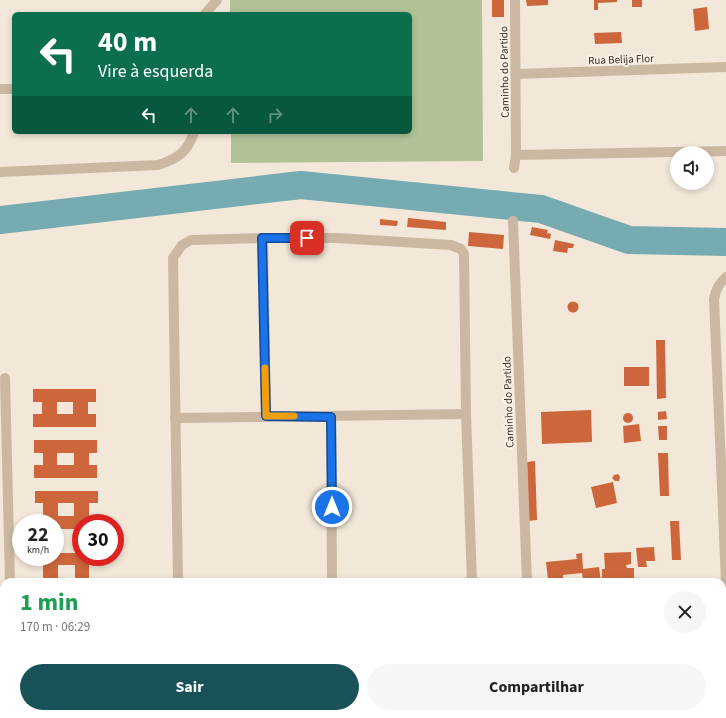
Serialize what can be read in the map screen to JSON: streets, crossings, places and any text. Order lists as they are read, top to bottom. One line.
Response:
{"streets":{"street":["Rua Belija Flor","Caminho do Partido"]},"crossings":[["Rua Belija Flor","Caminho do Partido"]],"page":{"turn":["40 m","Vire à esquerda"],"speed":"22 km/h","limit":"30","heading":["1 min","170 m · 06:29"],"buttons":["Sair","Compartilhar"]}}
